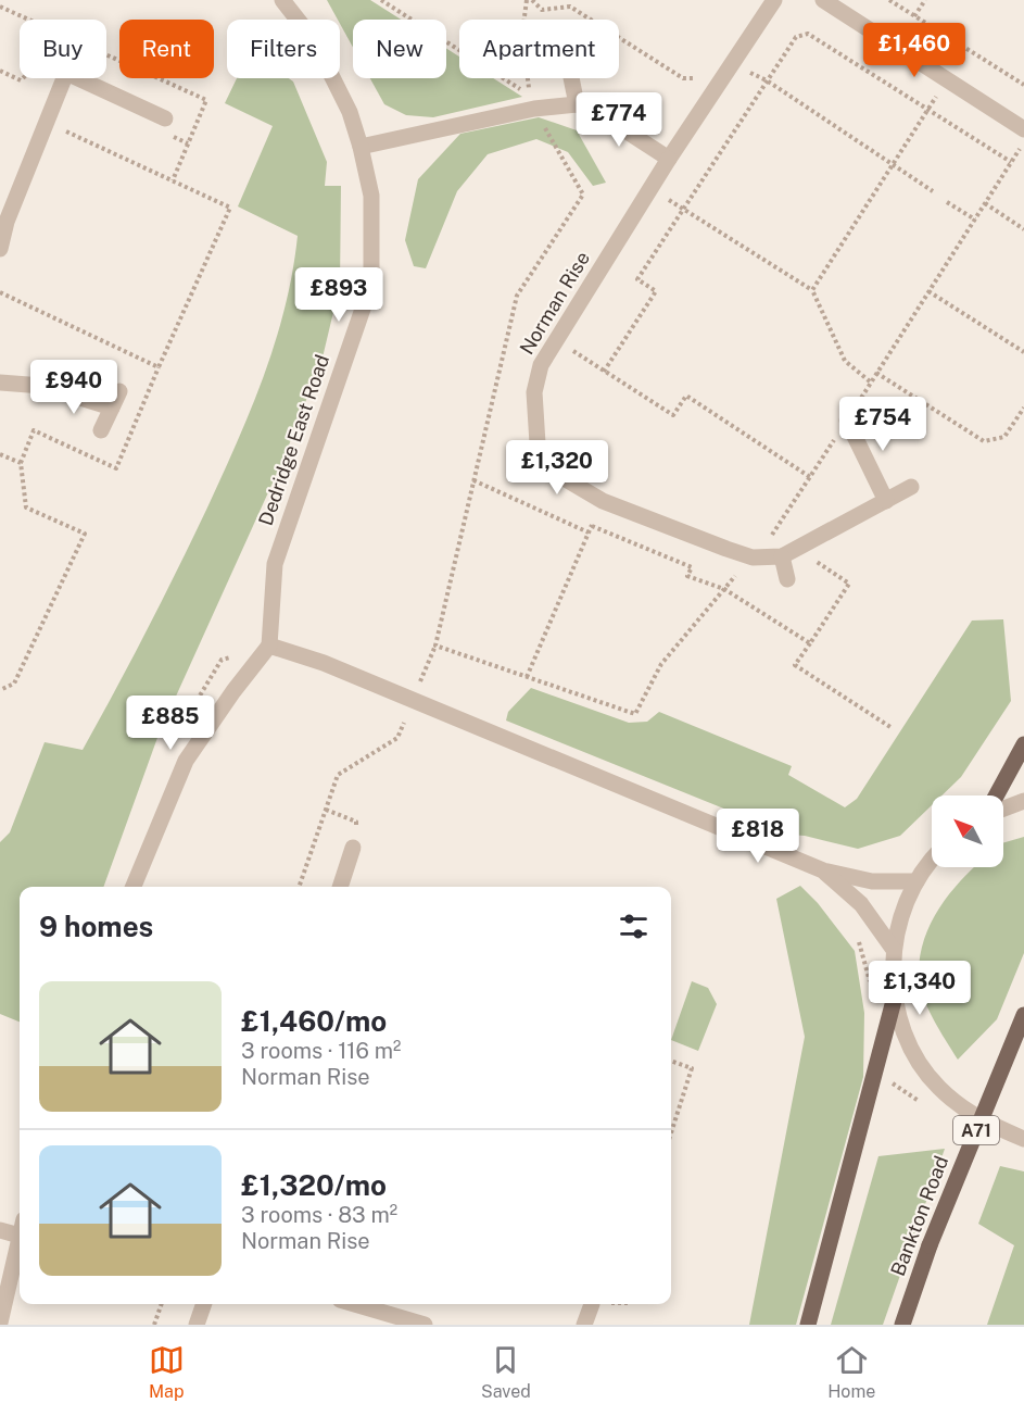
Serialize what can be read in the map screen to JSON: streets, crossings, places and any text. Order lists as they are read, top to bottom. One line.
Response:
{"streets":{"main road":["A71","Bankton Road"],"street":["Norman Rise","Dedridge East Road"]},"north":"top left","page":{"chip":["Buy","Rent","Filters","New","Apartment"],"price":["£1,460","£774","£893","£940","£754","£1,320","£885","£818","£1,340"],"heading":"9 homes","list":[{"name":"£1,460/mo","note":"3 rooms · 116 m² · Norman Rise"},{"name":"£1,320/mo","note":"3 rooms · 83 m² · Norman Rise"}],"tabs":["Map","Saved","Home"]}}
